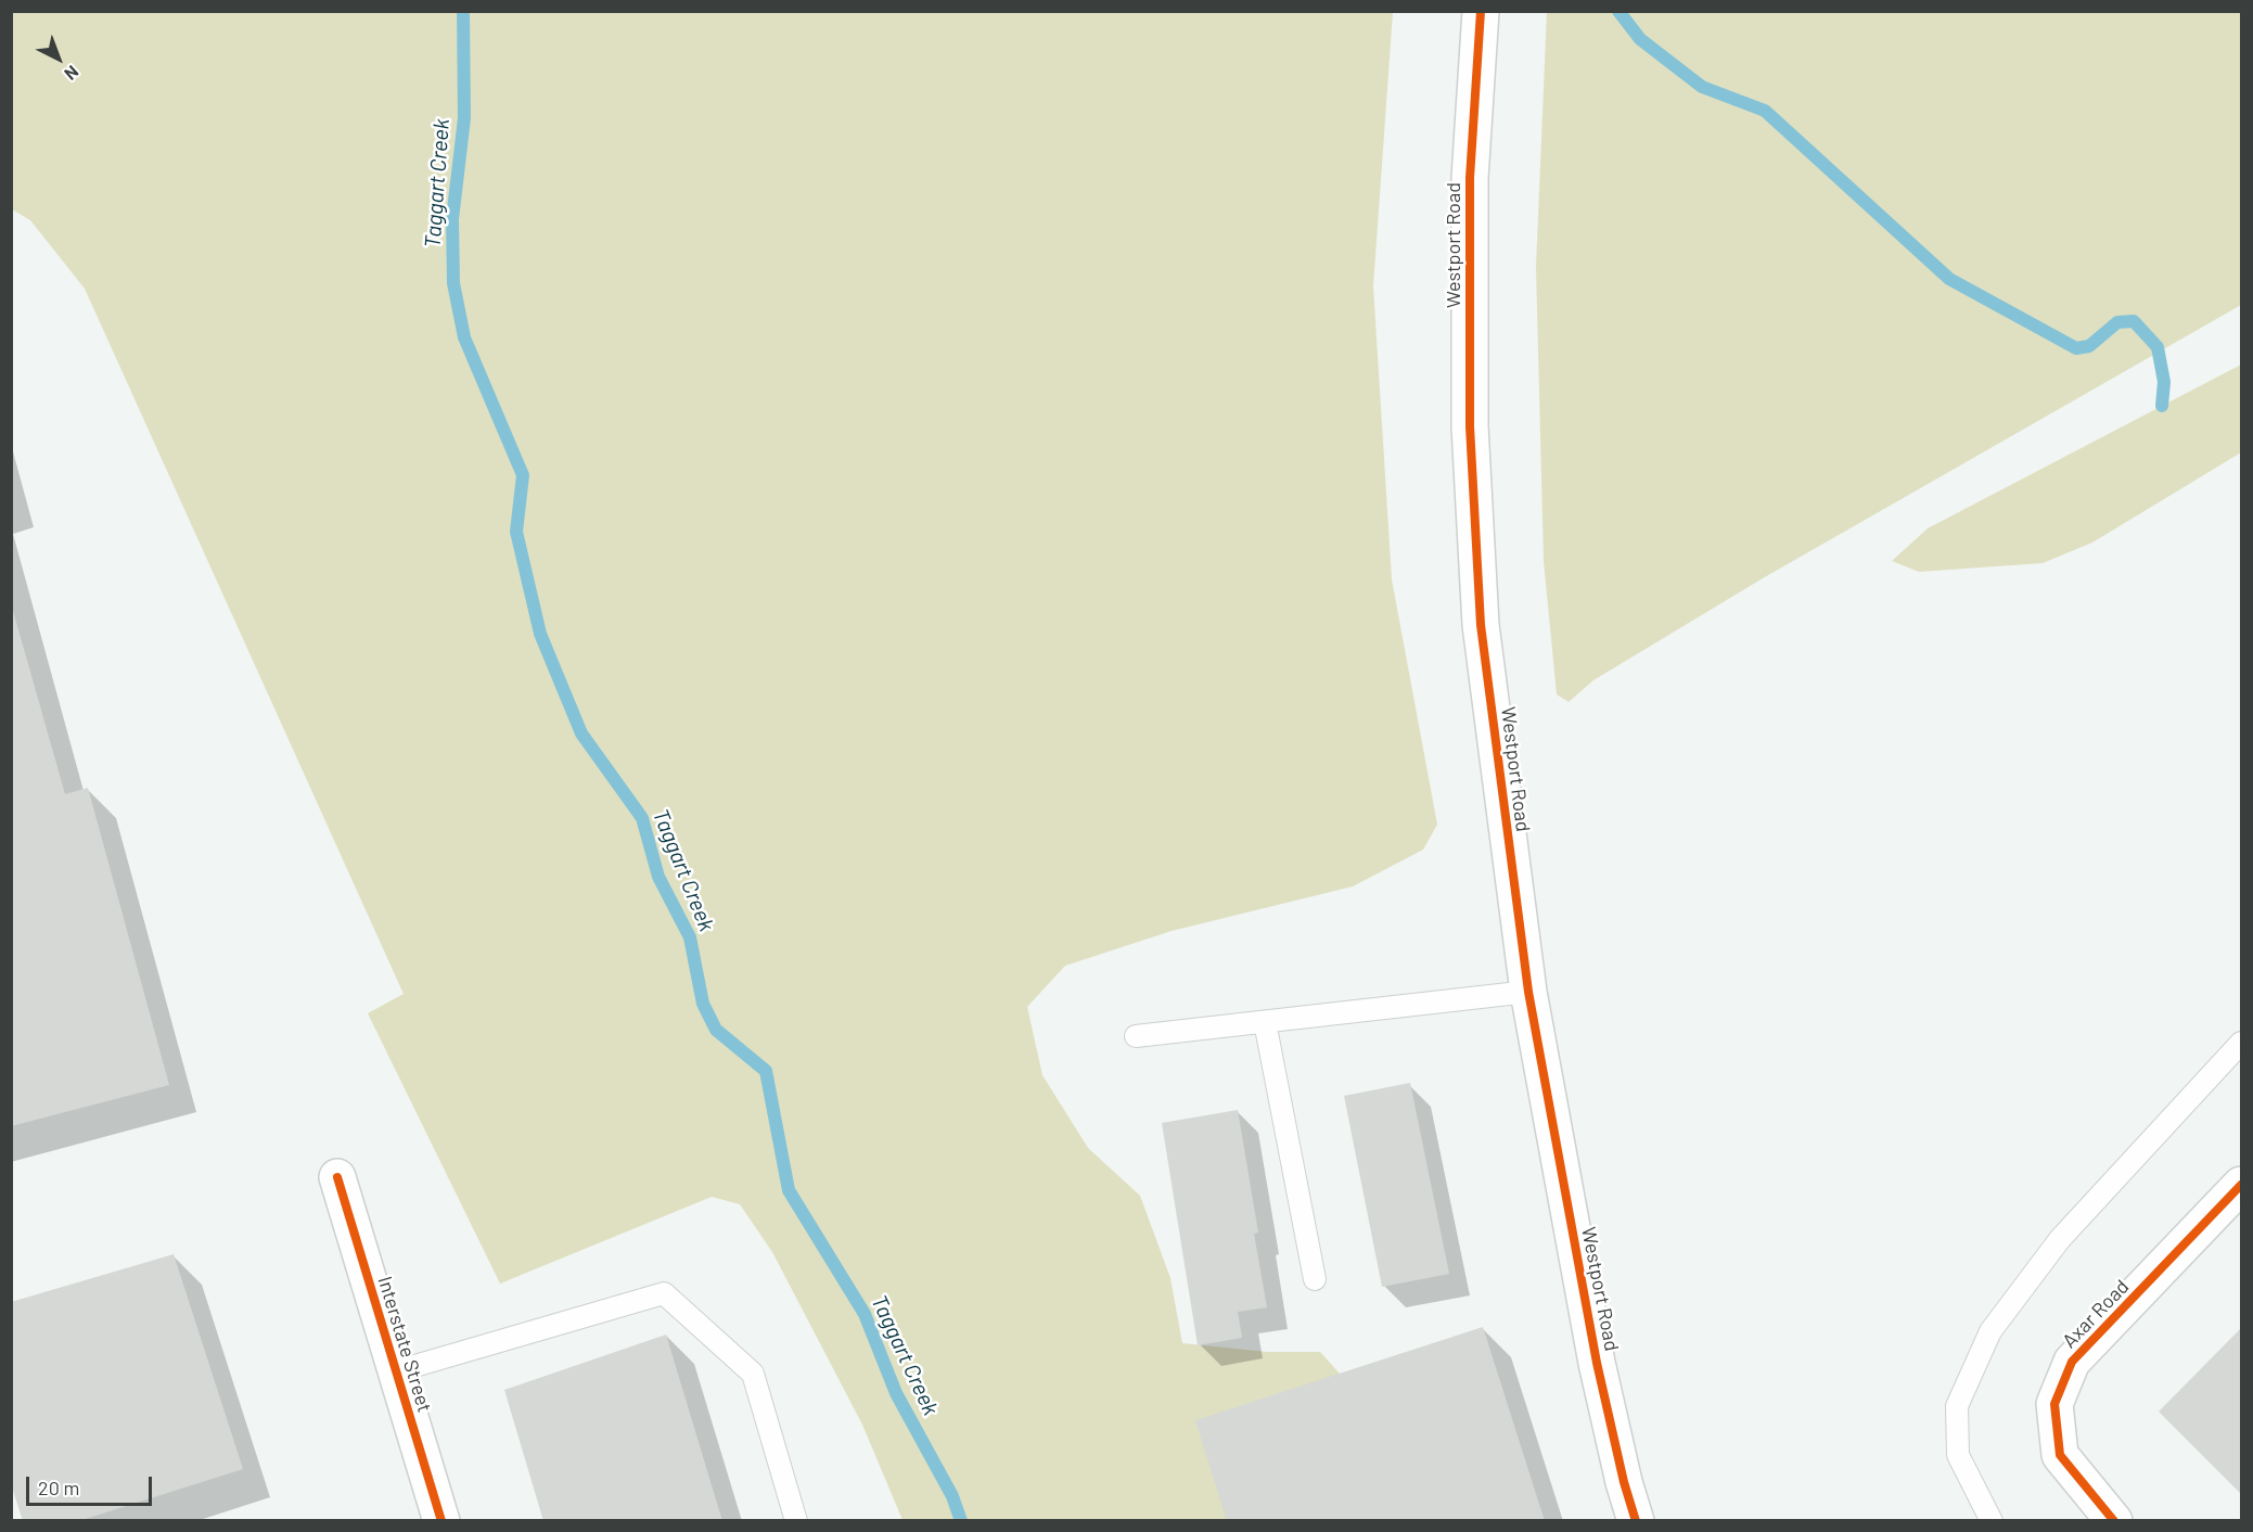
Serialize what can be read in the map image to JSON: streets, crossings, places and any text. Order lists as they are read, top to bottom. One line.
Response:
{"streets":{"street":["Westport Road","Axar Road","Interstate Street"]},"water":["Taggart Creek"],"scale_bar":"20 m","north":"bottom right"}
